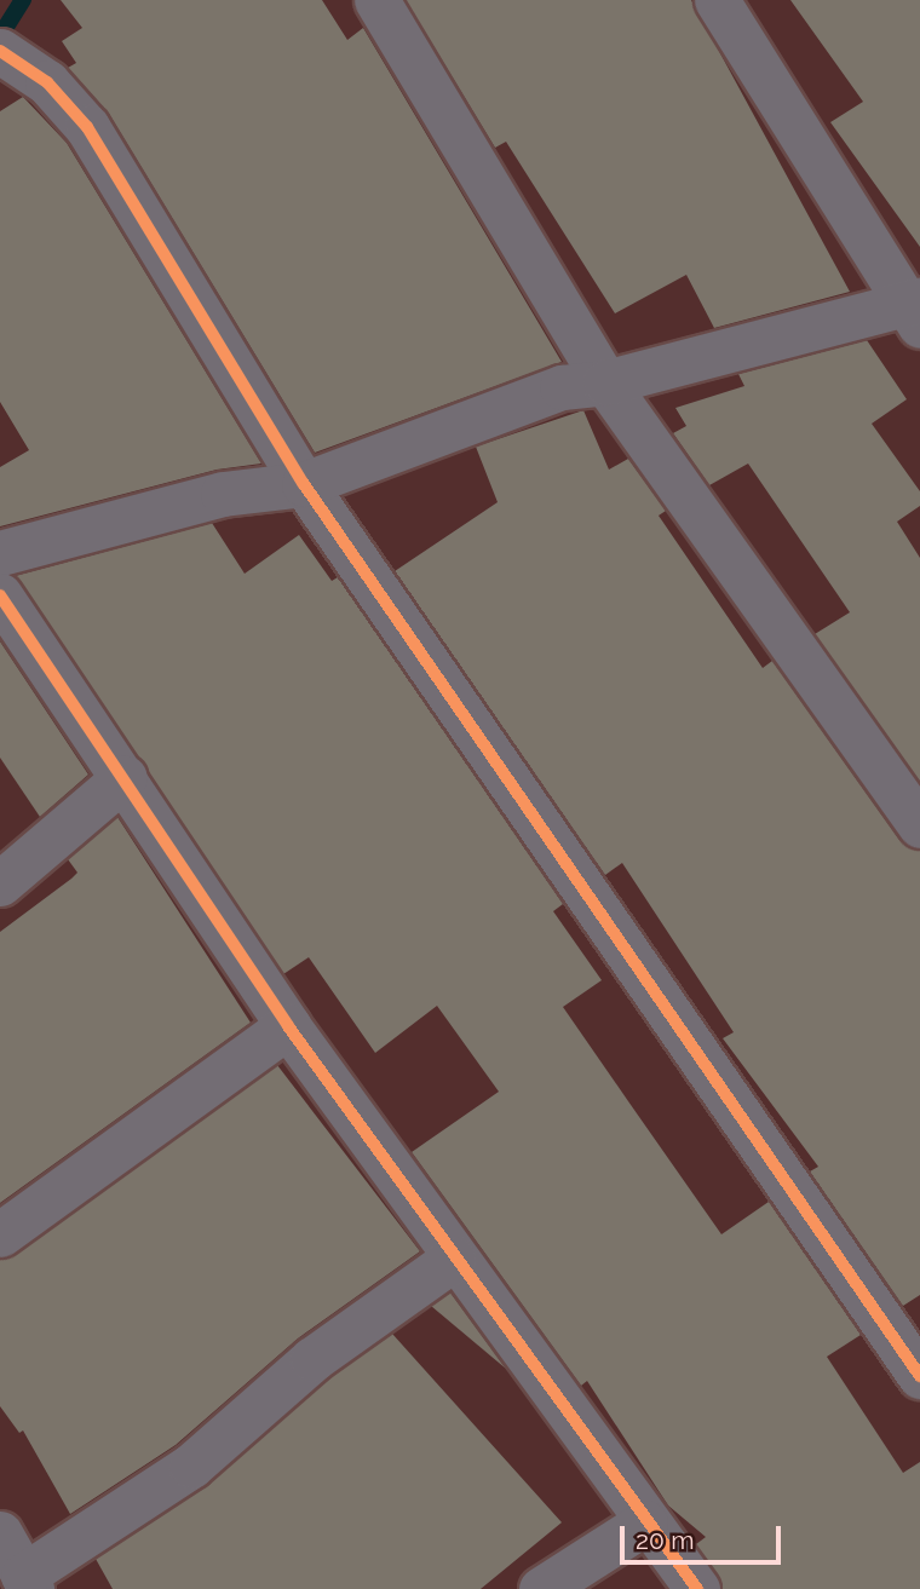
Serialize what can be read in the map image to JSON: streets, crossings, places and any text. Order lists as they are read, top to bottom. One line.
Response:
{"scale_bar":"20 m"}
